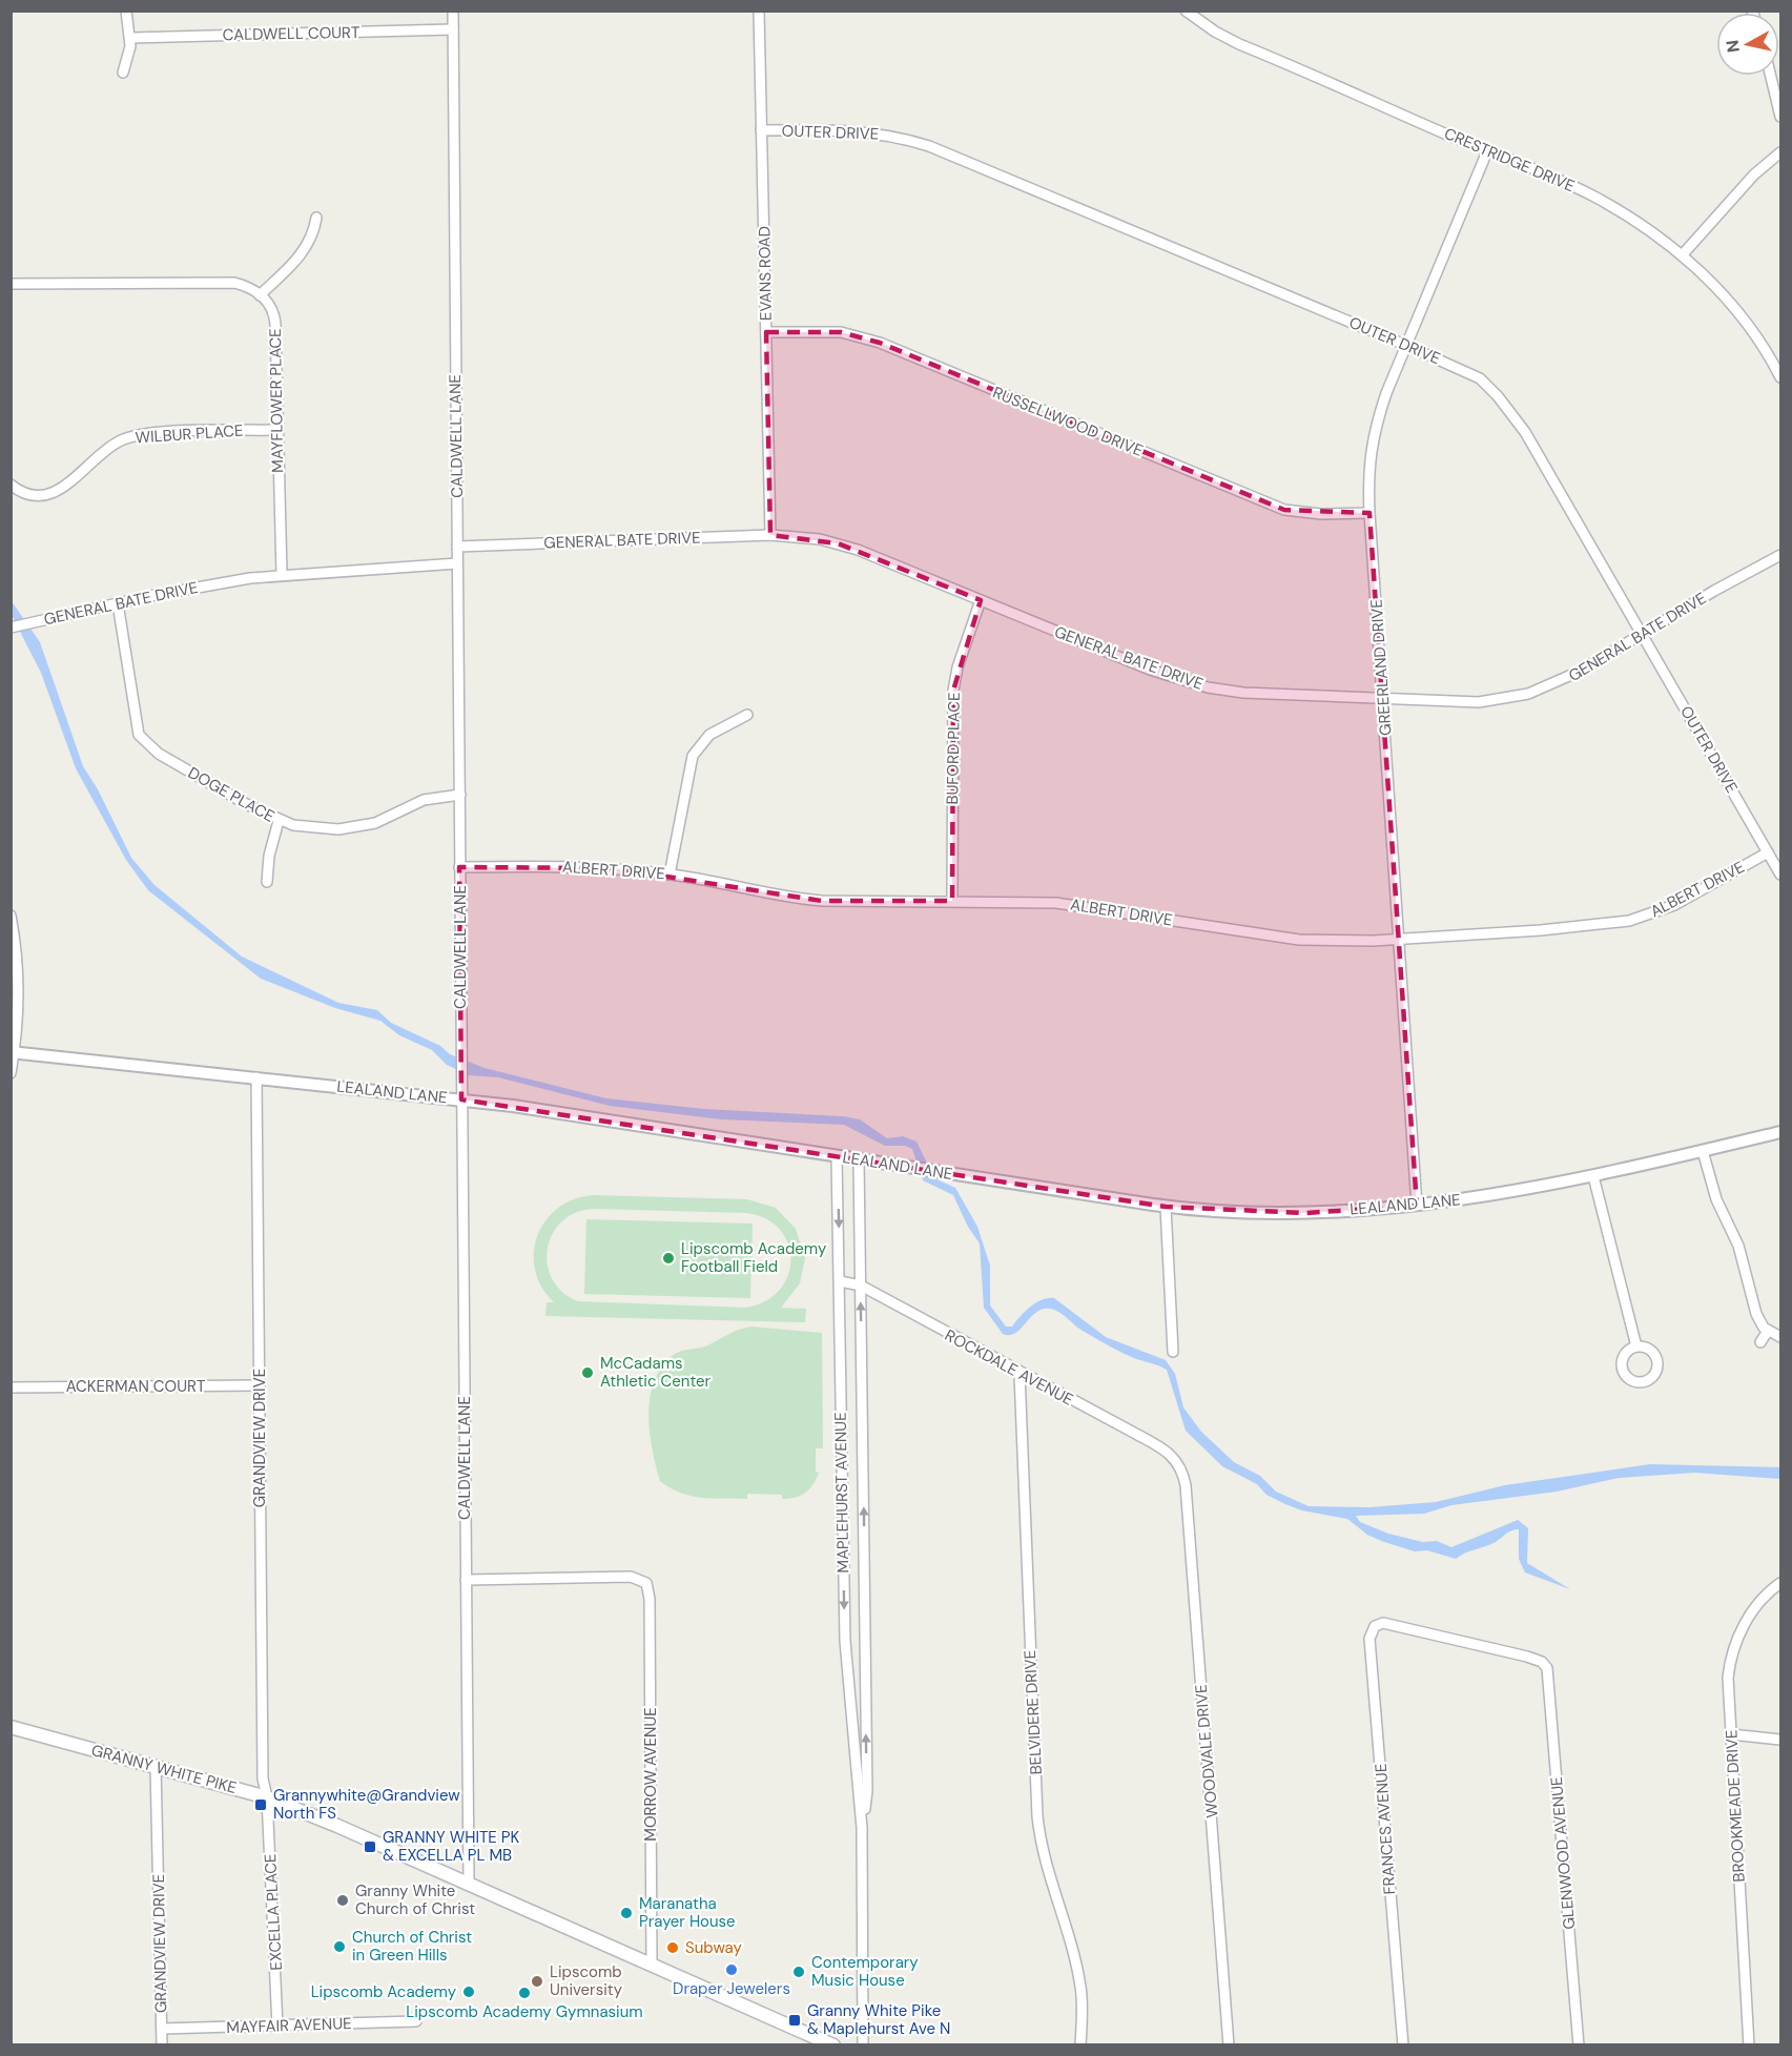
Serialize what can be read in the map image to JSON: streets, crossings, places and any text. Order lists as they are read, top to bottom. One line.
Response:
{"streets":{"main road":["GRANNY WHITE PIKE"],"street":["CALDWELL COURT","OUTER DRIVE","CRESTRIDGE DRIVE","EVANS ROAD","MAYFLOWER PLACE","RUSSELLWOOD DRIVE","WILBUR PLACE","CALDWELL LANE","GENERAL BATE DRIVE","GREERLAND DRIVE","BUFORD PLACE","DOGE PLACE","ALBERT DRIVE","LEALAND LANE","ROCKDALE AVENUE","ACKERMAN COURT","GRANDVIEW DRIVE","MAPLEHURST AVENUE","BELVIDERE DRIVE","WOODVALE DRIVE","MORROW AVENUE","BROOKMEADE DRIVE","FRANCES AVENUE","GLENWOOD AVENUE","EXCELLA PLACE","MAYFAIR AVENUE"]},"crossings":[["CALDWELL COURT","CALDWELL LANE"],["OUTER DRIVE","EVANS ROAD"],["OUTER DRIVE","GENERAL BATE DRIVE"],["OUTER DRIVE","GREERLAND DRIVE"],["OUTER DRIVE","ALBERT DRIVE"],["CRESTRIDGE DRIVE","GREERLAND DRIVE"],["EVANS ROAD","RUSSELLWOOD DRIVE"],["EVANS ROAD","GENERAL BATE DRIVE"],["MAYFLOWER PLACE","WILBUR PLACE"],["MAYFLOWER PLACE","GENERAL BATE DRIVE"],["RUSSELLWOOD DRIVE","GREERLAND DRIVE"],["CALDWELL LANE","GENERAL BATE DRIVE"],["CALDWELL LANE","DOGE PLACE"],["CALDWELL LANE","ALBERT DRIVE"],["CALDWELL LANE","LEALAND LANE"],["CALDWELL LANE","GRANNY WHITE PIKE"],["CALDWELL LANE","MORROW AVENUE"],["GENERAL BATE DRIVE","GREERLAND DRIVE"],["GENERAL BATE DRIVE","BUFORD PLACE"],["GENERAL BATE DRIVE","DOGE PLACE"],["GREERLAND DRIVE","ALBERT DRIVE"],["GREERLAND DRIVE","LEALAND LANE"],["BUFORD PLACE","ALBERT DRIVE"],["LEALAND LANE","GRANDVIEW DRIVE"],["LEALAND LANE","MAPLEHURST AVENUE"],["ROCKDALE AVENUE","MAPLEHURST AVENUE"],["ROCKDALE AVENUE","BELVIDERE DRIVE"],["ROCKDALE AVENUE","WOODVALE DRIVE"],["ACKERMAN COURT","GRANDVIEW DRIVE"],["GRANDVIEW DRIVE","GRANNY WHITE PIKE"],["GRANDVIEW DRIVE","EXCELLA PLACE"],["GRANDVIEW DRIVE","MAYFAIR AVENUE"],["GRANNY WHITE PIKE","MORROW AVENUE"],["GRANNY WHITE PIKE","EXCELLA PLACE"],["FRANCES AVENUE","GLENWOOD AVENUE"],["EXCELLA PLACE","MAYFAIR AVENUE"]],"places":{"other":["Lipscomb Academy Football Field","McCadams Athletic Center","Granny White Church of Christ","Maranatha Prayer House","Church of Christ in Green Hills","Subway","Draper Jewelers","Contemporary Music House","Lipscomb University","Lipscomb Academy","Lipscomb Academy Gymnasium"],"transit":["Grannywhite@Grandview North FS","GRANNY WHITE PK & EXCELLA PL MB","Granny White Pike & Maplehurst Ave N"]},"north":"left"}
